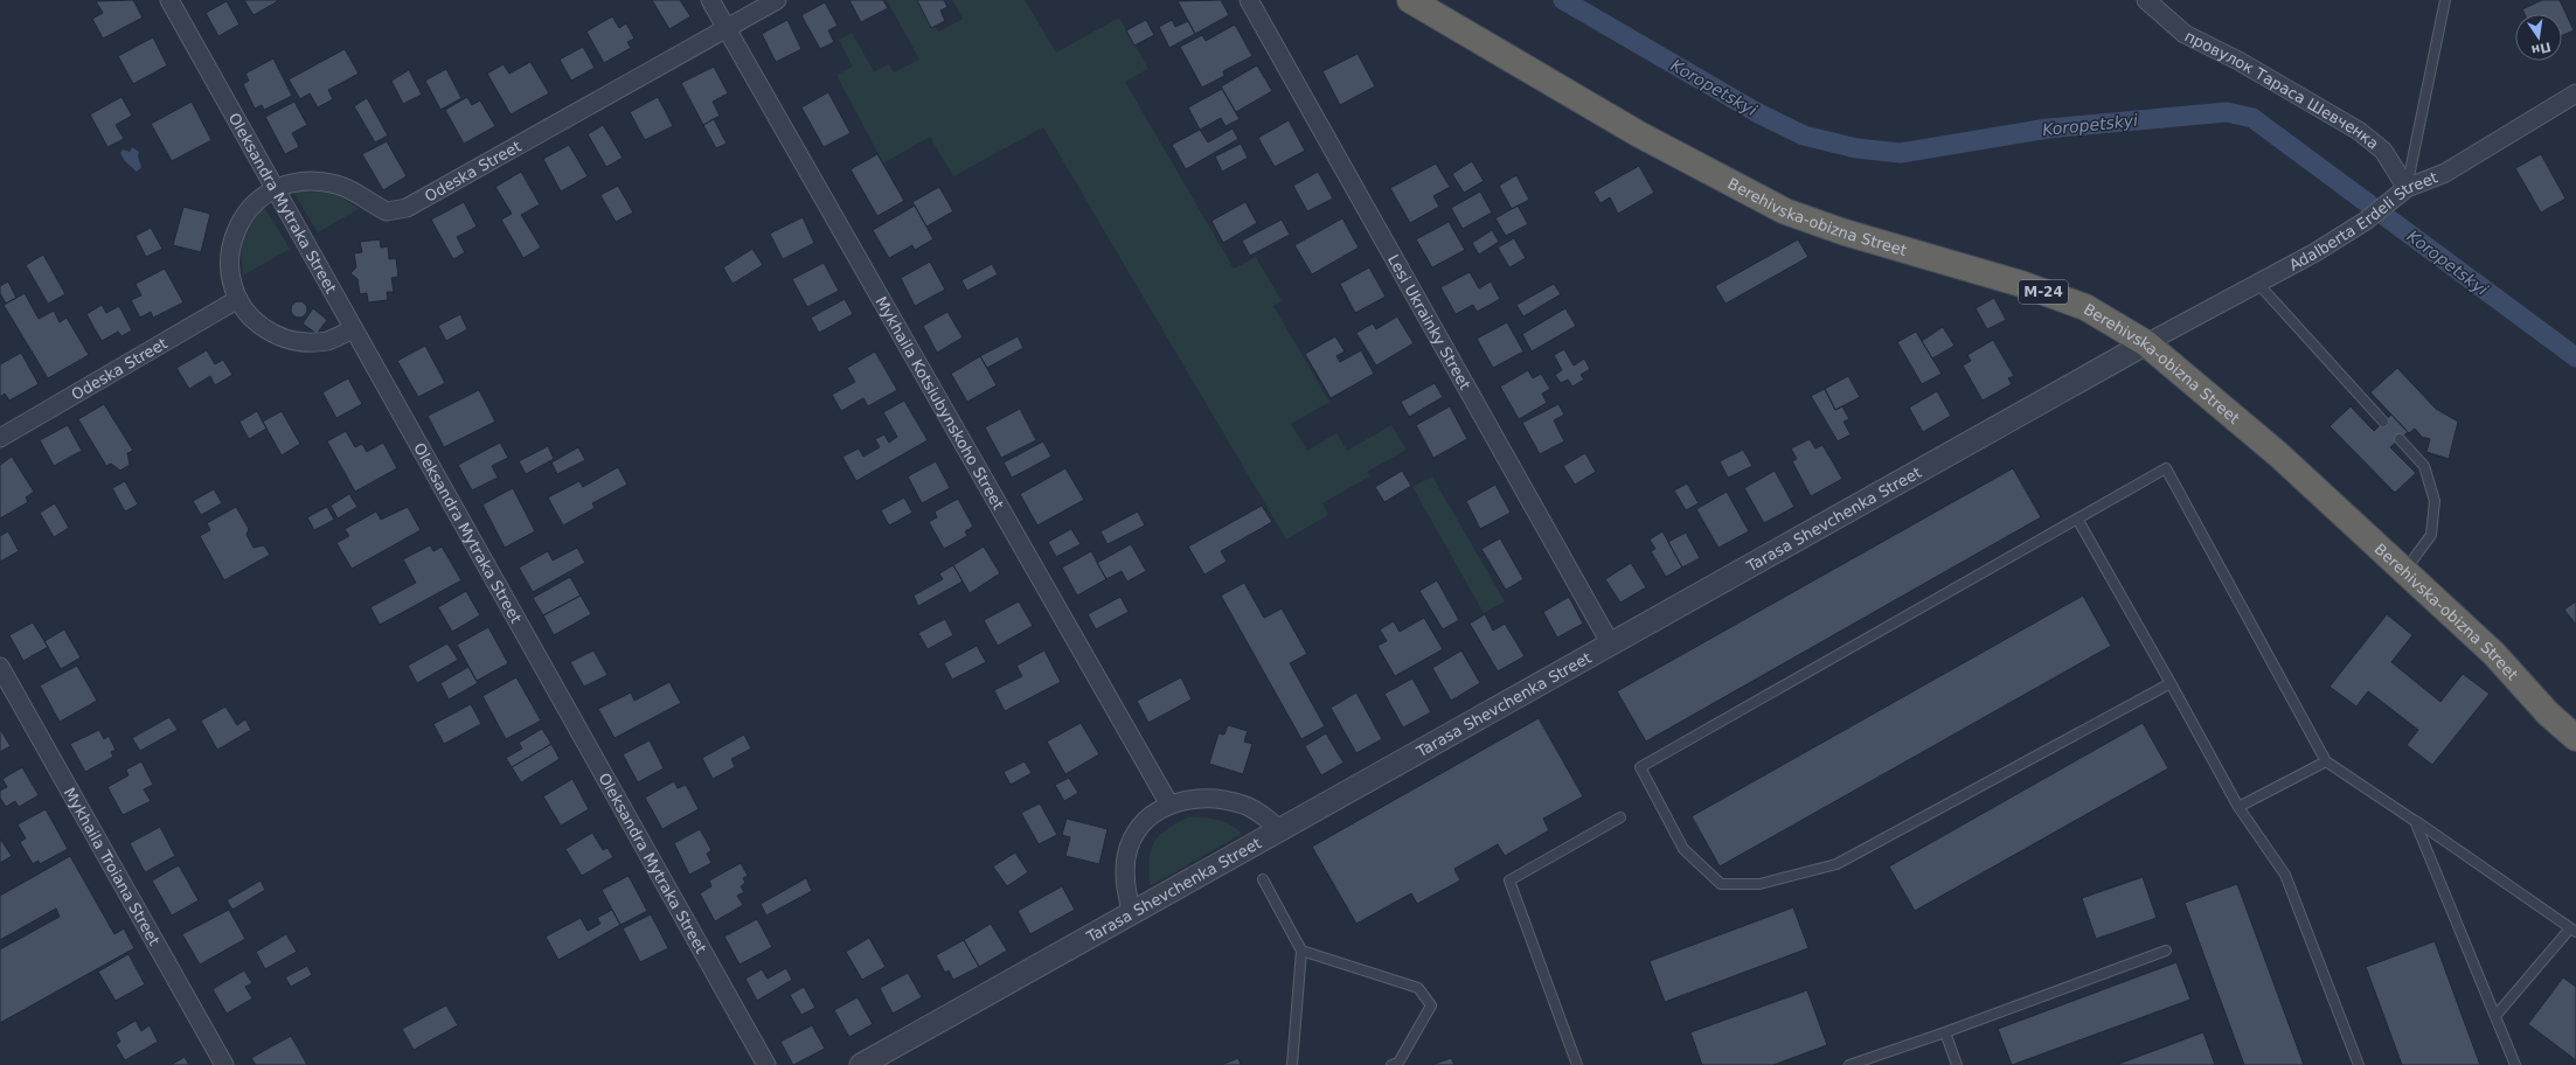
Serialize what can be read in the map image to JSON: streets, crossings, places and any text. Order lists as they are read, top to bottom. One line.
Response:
{"streets":{"highway":["Berehivska-obizna Street","М-24"],"street":["провулок Тараса Шевченка","Odeska Street","Oleksandra Mytraka Street","Adalberta Erdeli Street","Lesi Ukrainky Street","Mykhaila Kotsiubynskoho Street","Tarasa Shevchenka Street","Mykhaila Troiana Street"]},"crossings":[["провулок Тараса Шевченка","Adalberta Erdeli Street"],["Odeska Street","Oleksandra Mytraka Street"],["Odeska Street","Mykhaila Kotsiubynskoho Street"],["Berehivska-obizna Street","Adalberta Erdeli Street"],["Berehivska-obizna Street","Tarasa Shevchenka Street"],["Adalberta Erdeli Street","Tarasa Shevchenka Street"],["Lesi Ukrainky Street","Tarasa Shevchenka Street"]],"water":["Koropetskyi"],"north":"bottom"}
